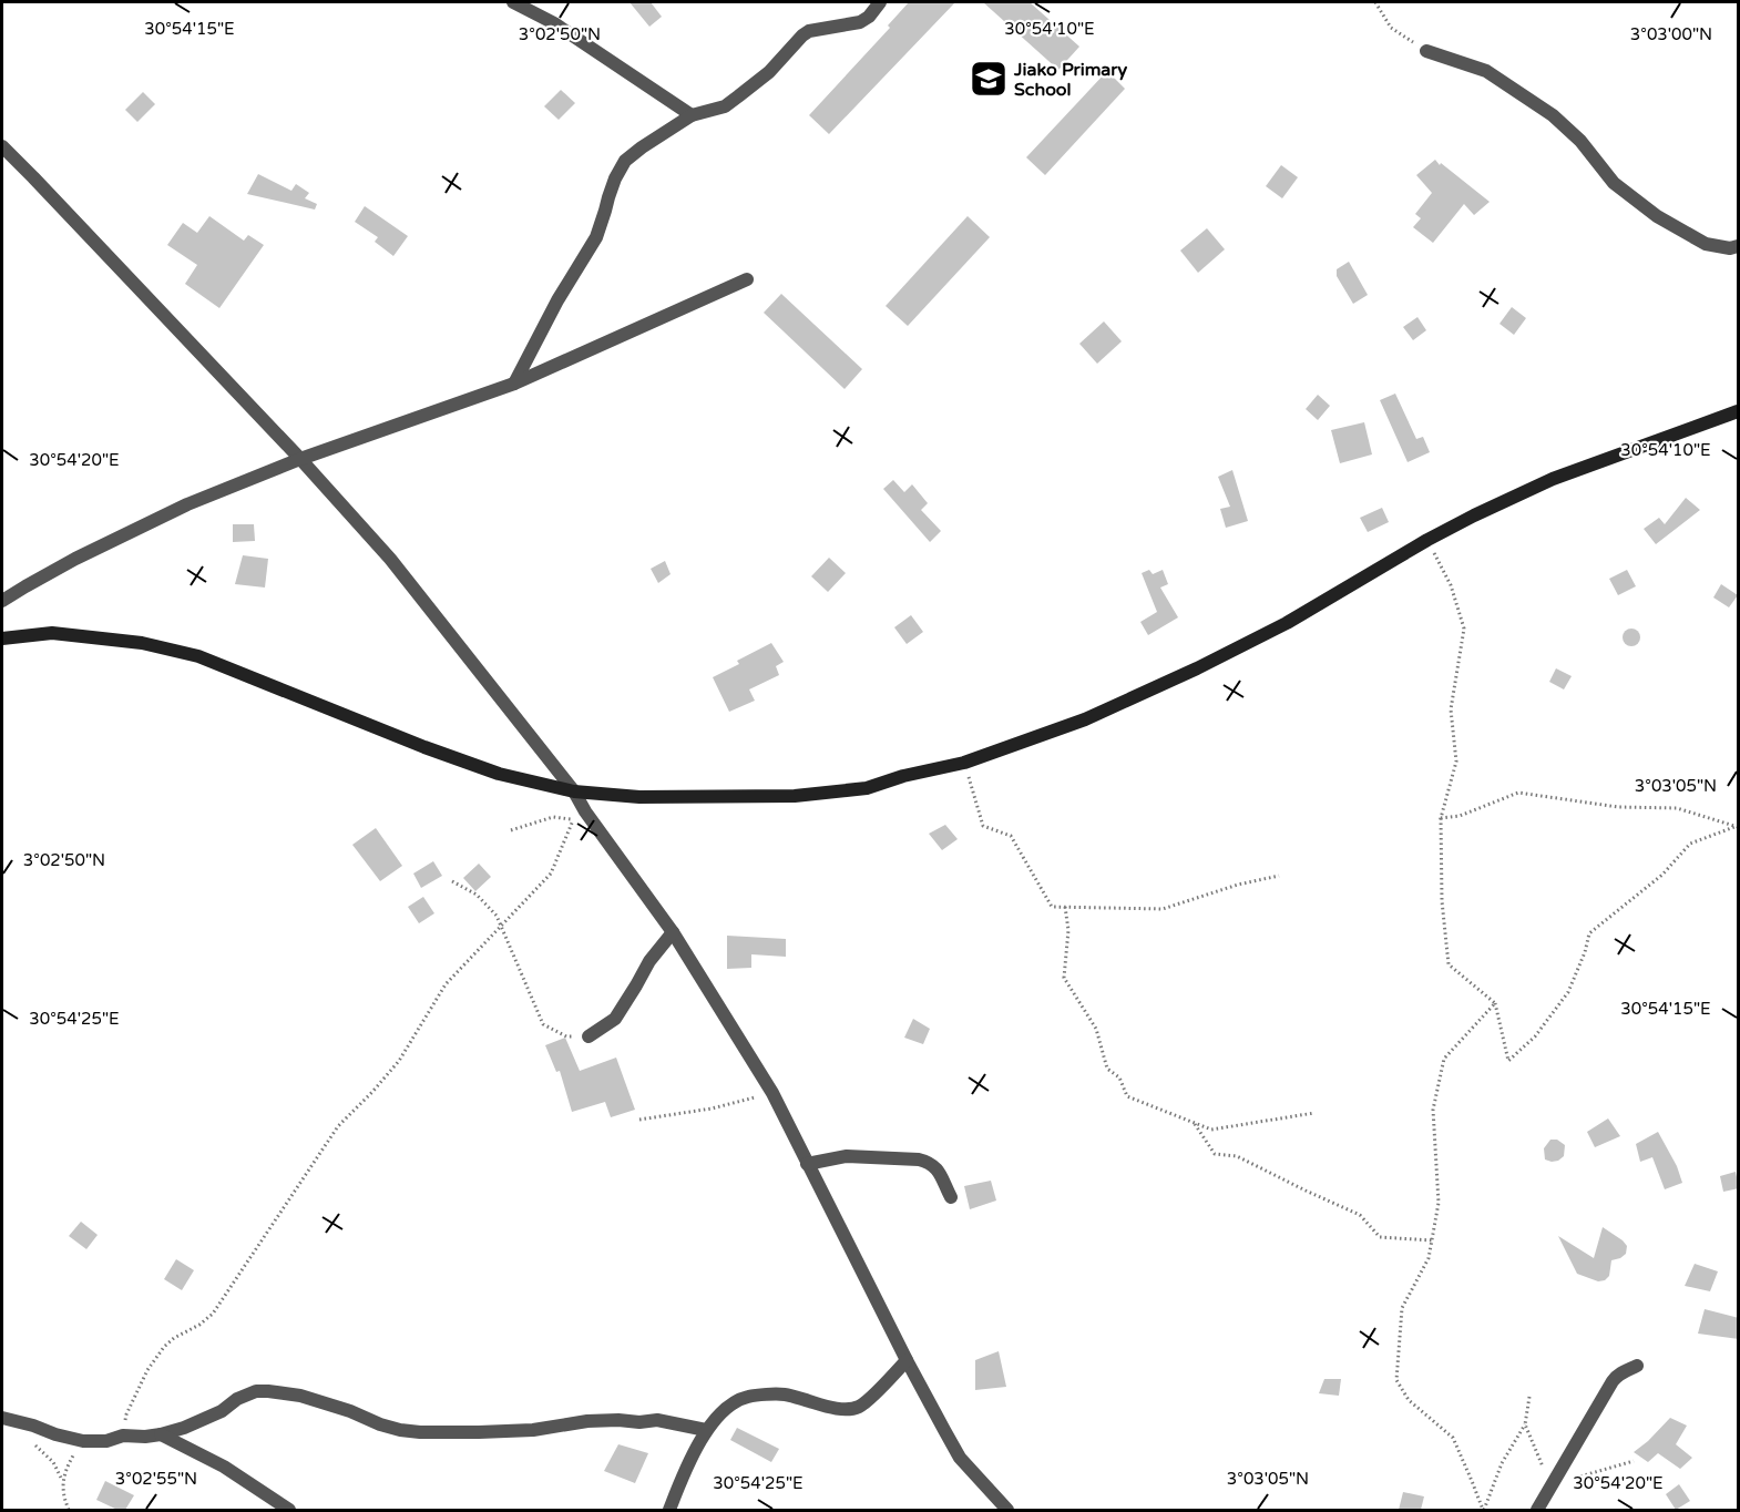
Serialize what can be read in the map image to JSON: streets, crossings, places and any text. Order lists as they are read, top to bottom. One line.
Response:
{"places":{"school or university":["Jiako Primary School"]},"coordinates":["30°54'10\"E","30°54'15\"E","3°02'50\"N","3°03'00\"N","30°54'20\"E","3°03'05\"N","30°54'25\"E","3°02'55\"N"]}
